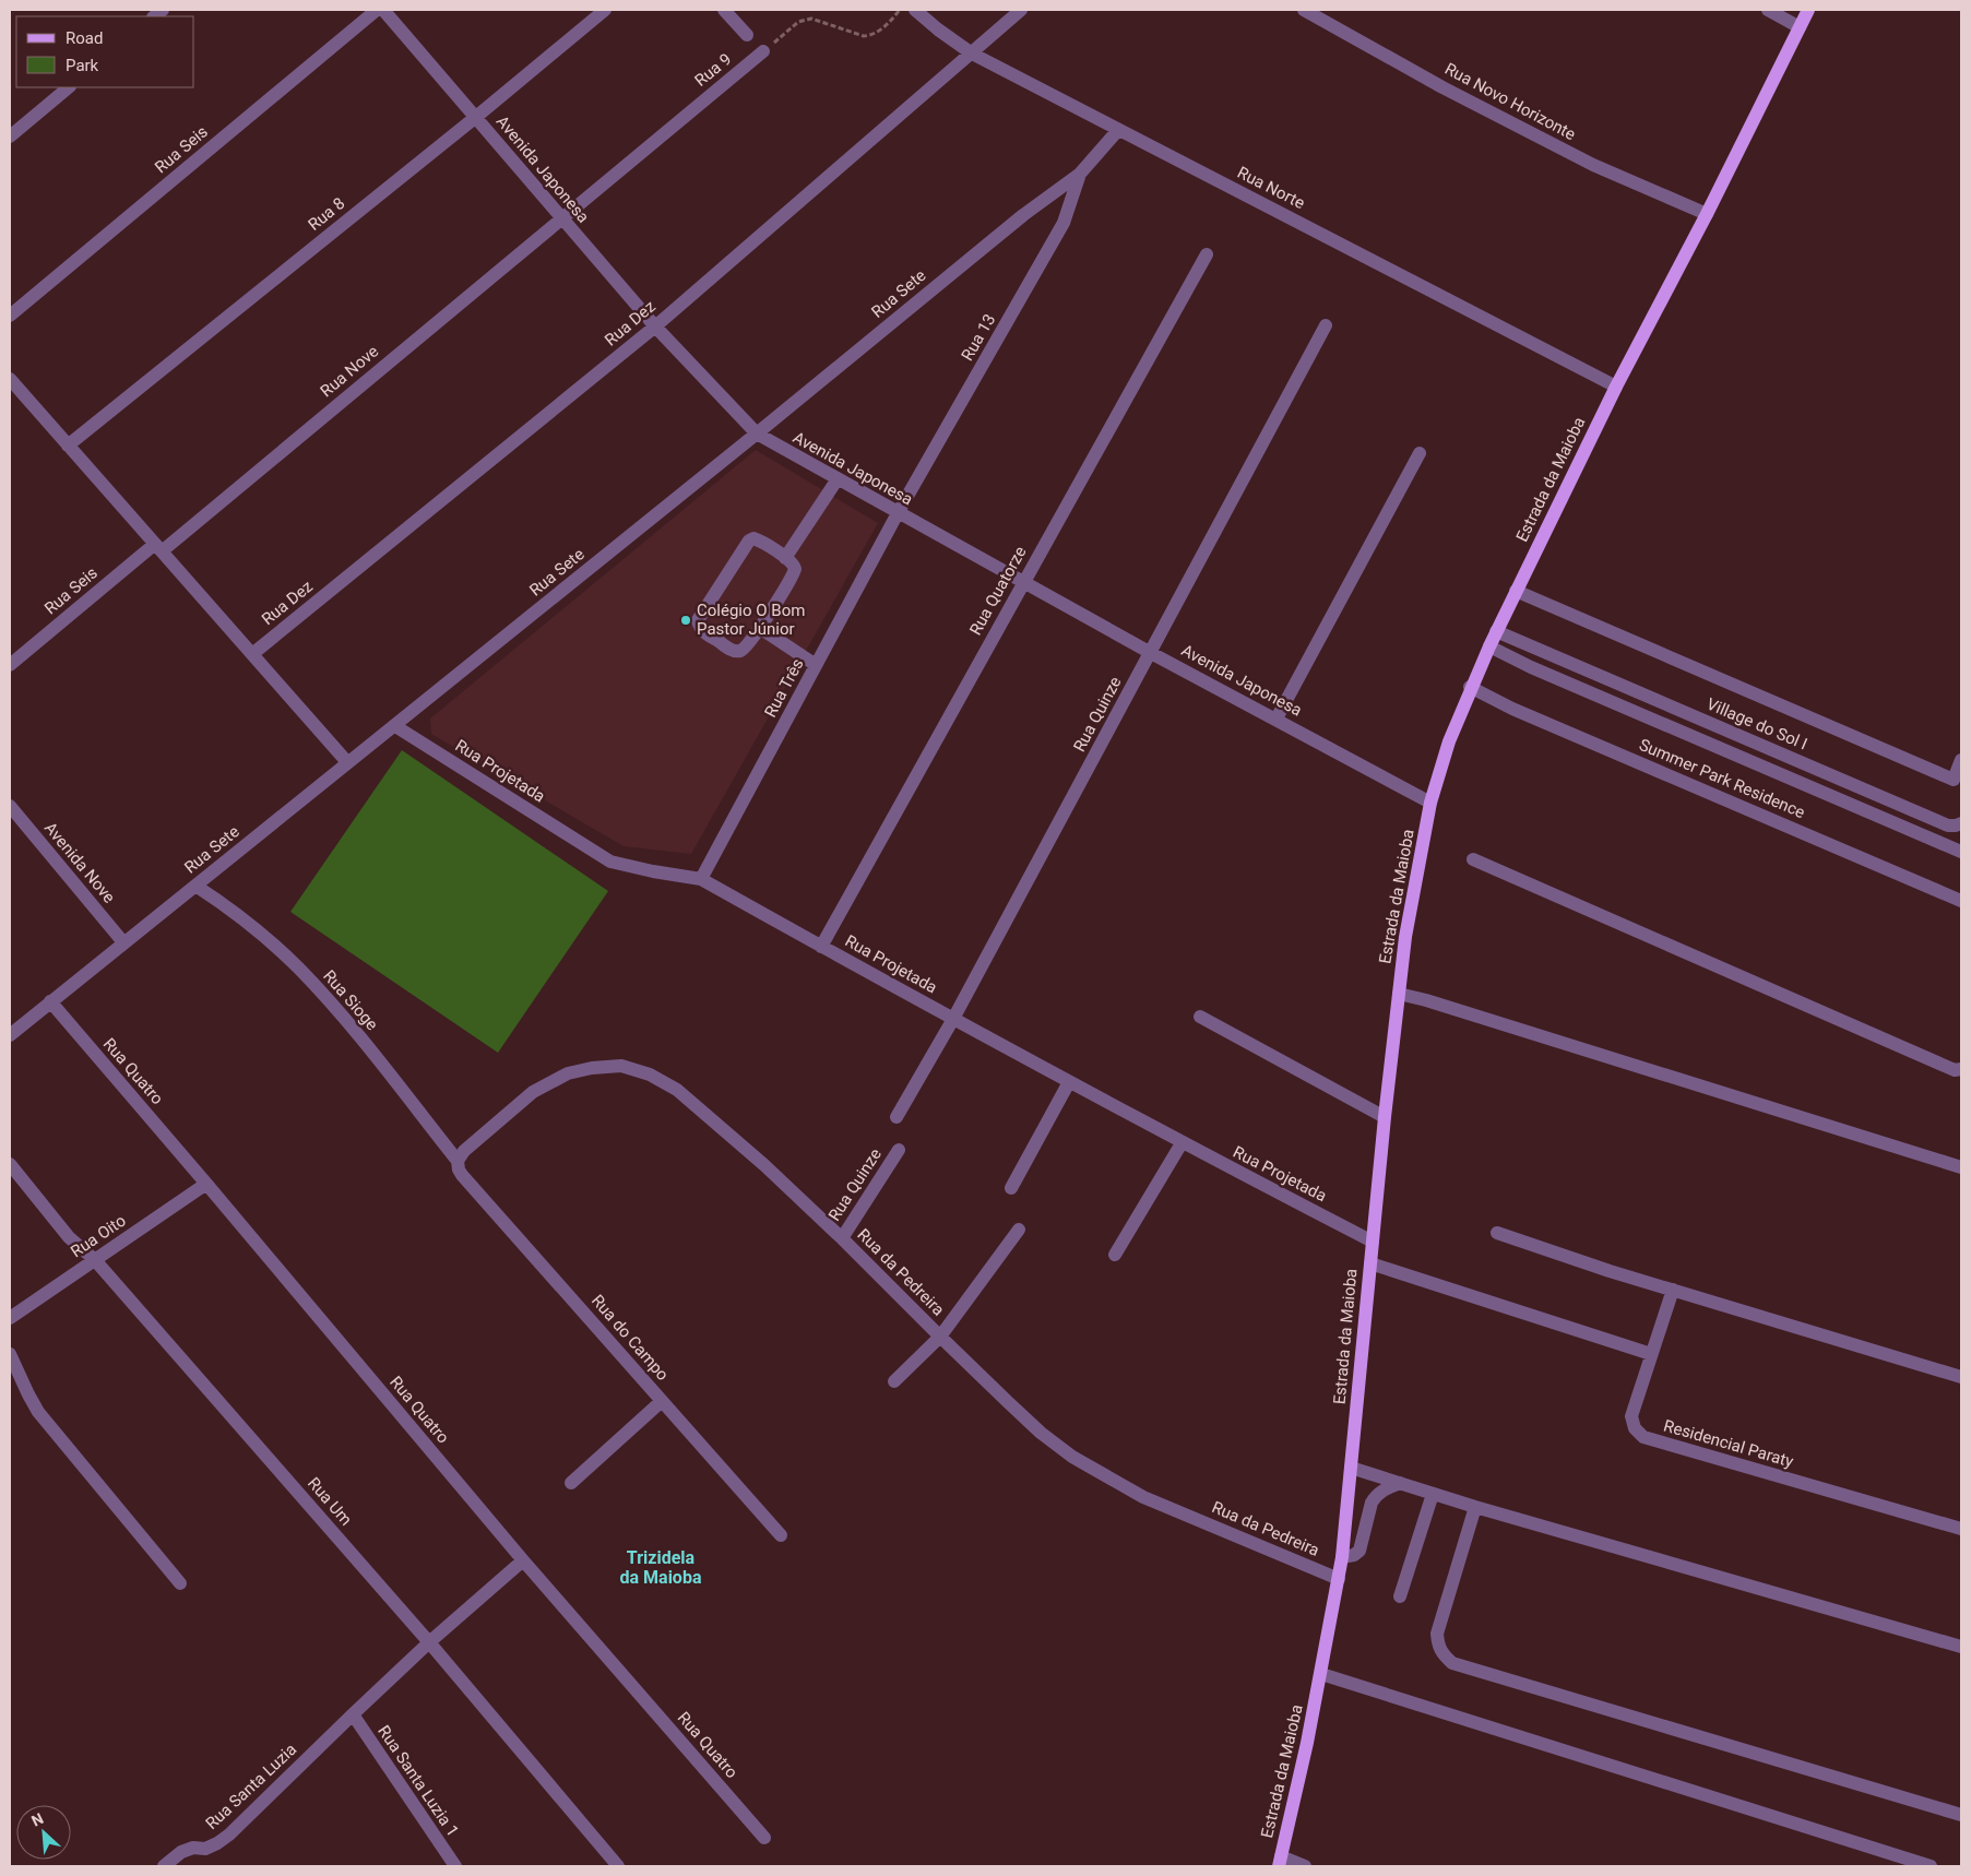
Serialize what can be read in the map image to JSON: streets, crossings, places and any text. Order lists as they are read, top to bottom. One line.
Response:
{"streets":{"main road":["Estrada da Maioba"],"street":["Rua 9","Rua Novo Horizonte","Rua Seis","Avenida Japonesa","Rua Norte","Rua 8","Rua Sete","Rua Dez","Rua 13","Rua Nove","Rua Quatorze","Rua Três","Rua Quinze","Village do Sol I","Rua Projetada","Summer Park Residence","Avenida Nove","Rua Sioge","Rua Quatro","Rua Oito","Rua da Pedreira","Rua do Campo","Residencial Paraty","Rua Um","Rua Santa Luzia 1","Rua Santa Luzia"]},"crossings":[["Rua 9","Avenida Japonesa"],["Rua 9","Rua Nove"],["Rua Novo Horizonte","Estrada da Maioba"],["Rua Seis","Avenida Japonesa"],["Rua Seis","Rua Nove"],["Avenida Japonesa","Rua 8"],["Avenida Japonesa","Rua Sete"],["Avenida Japonesa","Rua Dez"],["Avenida Japonesa","Rua 13"],["Avenida Japonesa","Rua Nove"],["Avenida Japonesa","Estrada da Maioba"],["Avenida Japonesa","Rua Quatorze"],["Avenida Japonesa","Rua Três"],["Avenida Japonesa","Rua Quinze"],["Rua Norte","Rua Sete"],["Rua Norte","Rua Dez"],["Rua Norte","Estrada da Maioba"],["Rua Sete","Rua 13"],["Rua Sete","Rua Projetada"],["Rua Sete","Avenida Nove"],["Rua Sete","Rua Sioge"],["Rua Sete","Rua Quatro"],["Rua 13","Rua Três"],["Estrada da Maioba","Village do Sol I"],["Estrada da Maioba","Rua Projetada"],["Estrada da Maioba","Summer Park Residence"],["Estrada da Maioba","Rua da Pedreira"],["Rua Quatorze","Rua Projetada"],["Rua Três","Rua Projetada"],["Rua Quinze","Rua Projetada"],["Rua Quinze","Rua da Pedreira"],["Rua Sioge","Rua da Pedreira"],["Rua Sioge","Rua do Campo"],["Rua Quatro","Rua Oito"],["Rua Oito","Rua Um"],["Rua da Pedreira","Rua do Campo"],["Rua Santa Luzia 1","Rua Santa Luzia"]],"districts":["Trizidela da Maioba"],"places":["Colégio O Bom Pastor Júnior"],"legend":["Road","Park"],"north":"top left"}
